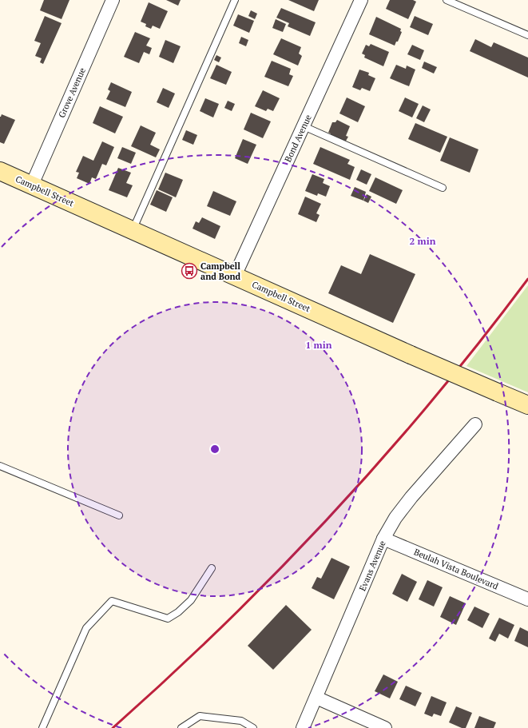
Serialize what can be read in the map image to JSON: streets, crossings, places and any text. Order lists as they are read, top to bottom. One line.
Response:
{"streets":{"main road":["Campbell Street"],"street":["Grove Avenue","Bond Avenue","Evans Avenue","Beulah Vista Boulevard"]},"crossings":[["Grove Avenue","Campbell Street"],["Bond Avenue","Campbell Street"],["Evans Avenue","Beulah Vista Boulevard"]],"places":{"bus stop":["Campbell and Bond"]},"rings":["2 min","1 min"]}
